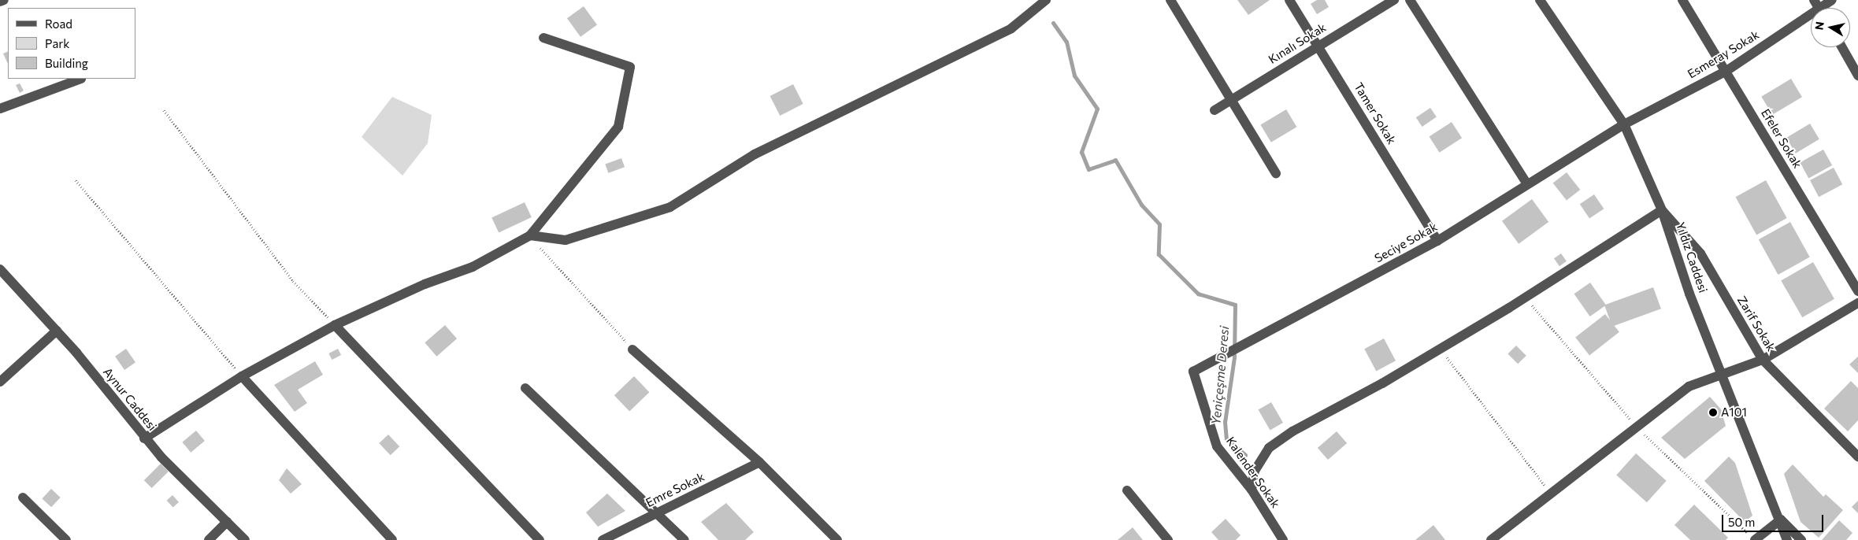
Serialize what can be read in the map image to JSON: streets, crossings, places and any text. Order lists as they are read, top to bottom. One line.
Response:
{"streets":{"street":["Kınalı Sokak","Esmeray Sokak","Tamer Sokak","Efeler Sokak","Seciye Sokak","Yıldız Caddesi","Zarif Sokak","Aynur Caddesi","Kalender Sokak","Emre Sokak"]},"crossings":[["Kınalı Sokak","Tamer Sokak"],["Esmeray Sokak","Efeler Sokak"],["Esmeray Sokak","Seciye Sokak"],["Esmeray Sokak","Yıldız Caddesi"],["Tamer Sokak","Seciye Sokak"],["Seciye Sokak","Yıldız Caddesi"],["Seciye Sokak","Kalender Sokak"],["Yıldız Caddesi","Zarif Sokak"]],"water":["Yeniçeşme Deresi"],"places":["A101"],"legend":["Road","Park","Building"],"scale_bar":"50 m","north":"left"}
